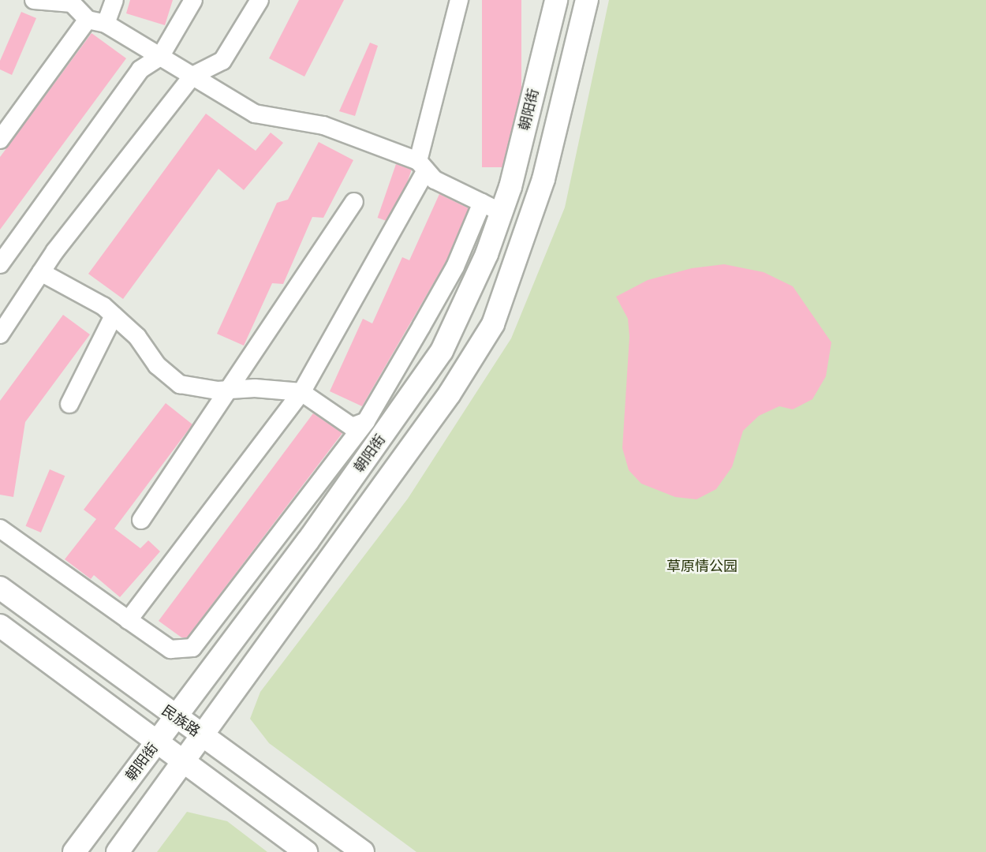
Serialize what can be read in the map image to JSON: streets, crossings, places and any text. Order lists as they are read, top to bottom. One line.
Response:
{"streets":{"street":["朝阳街","民族路"]},"crossings":[["朝阳街","民族路"]],"parks":["草原情公园"]}
